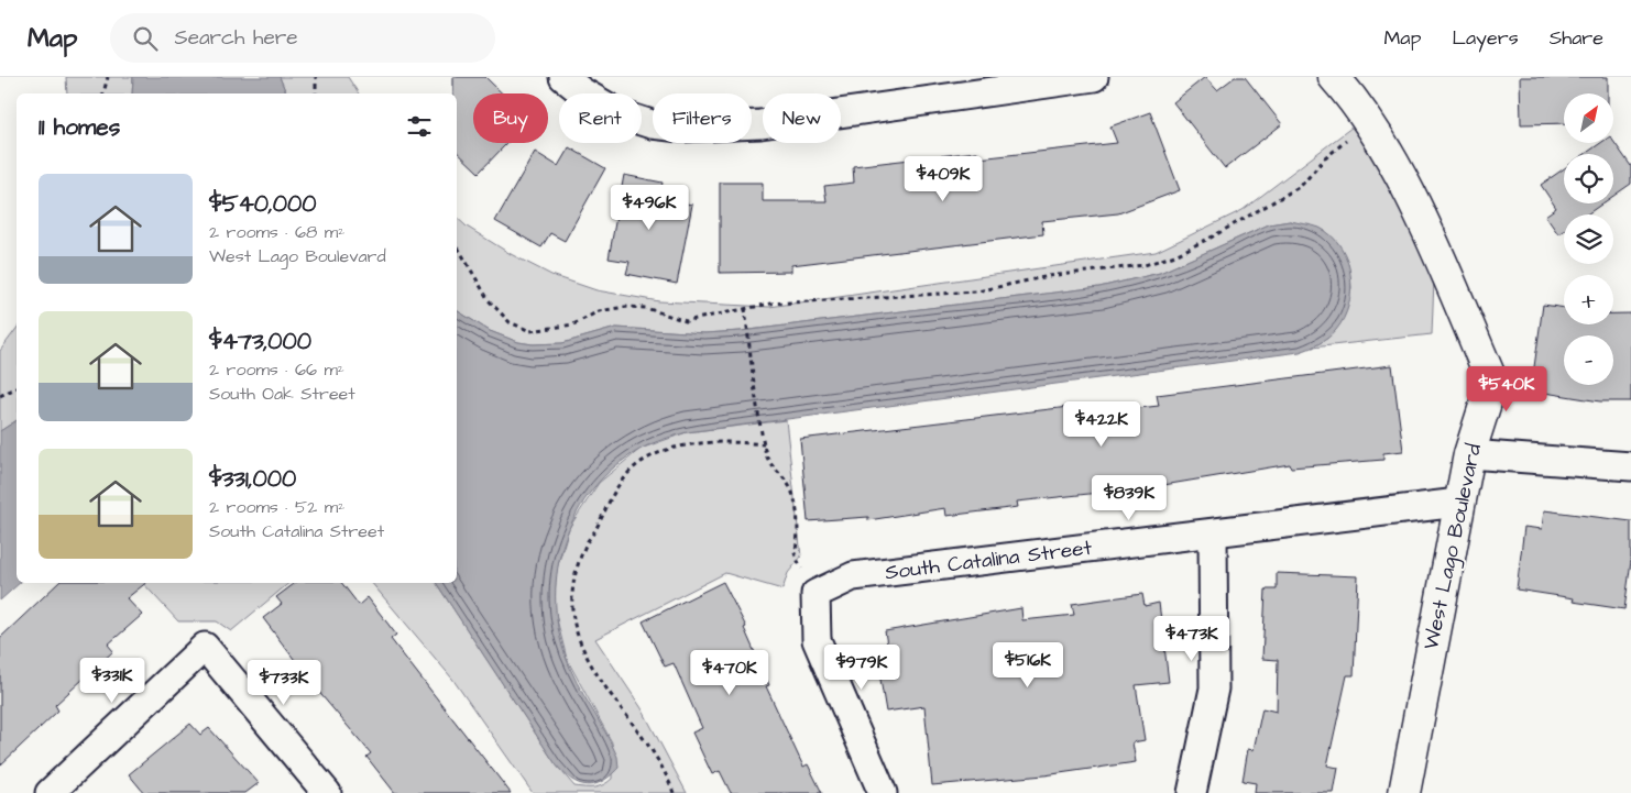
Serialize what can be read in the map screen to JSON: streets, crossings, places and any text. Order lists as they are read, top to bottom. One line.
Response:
{"streets":{"street":["West Lago Boulevard","South Catalina Street"]},"crossings":[["West Lago Boulevard","South Catalina Street"]],"north":"top right","page":{"header":"Map","search":"Search here","nav":["Map","Layers","Share"],"map_buttons":["+","−"],"chip":["Buy","Rent","Filters","New"],"heading":"11 homes","price":["$409K","$496K","$540K","$422K","$839K","$473K","$516K","$979K","$470K","$331K","$733K"],"list":[{"name":"$540,000","note":"2 rooms · 68 m² · West Lago Boulevard"},{"name":"$473,000","note":"2 rooms · 66 m² · South Oak Street"},{"name":"$331,000","note":"2 rooms · 52 m² · South Catalina Street"}]}}
